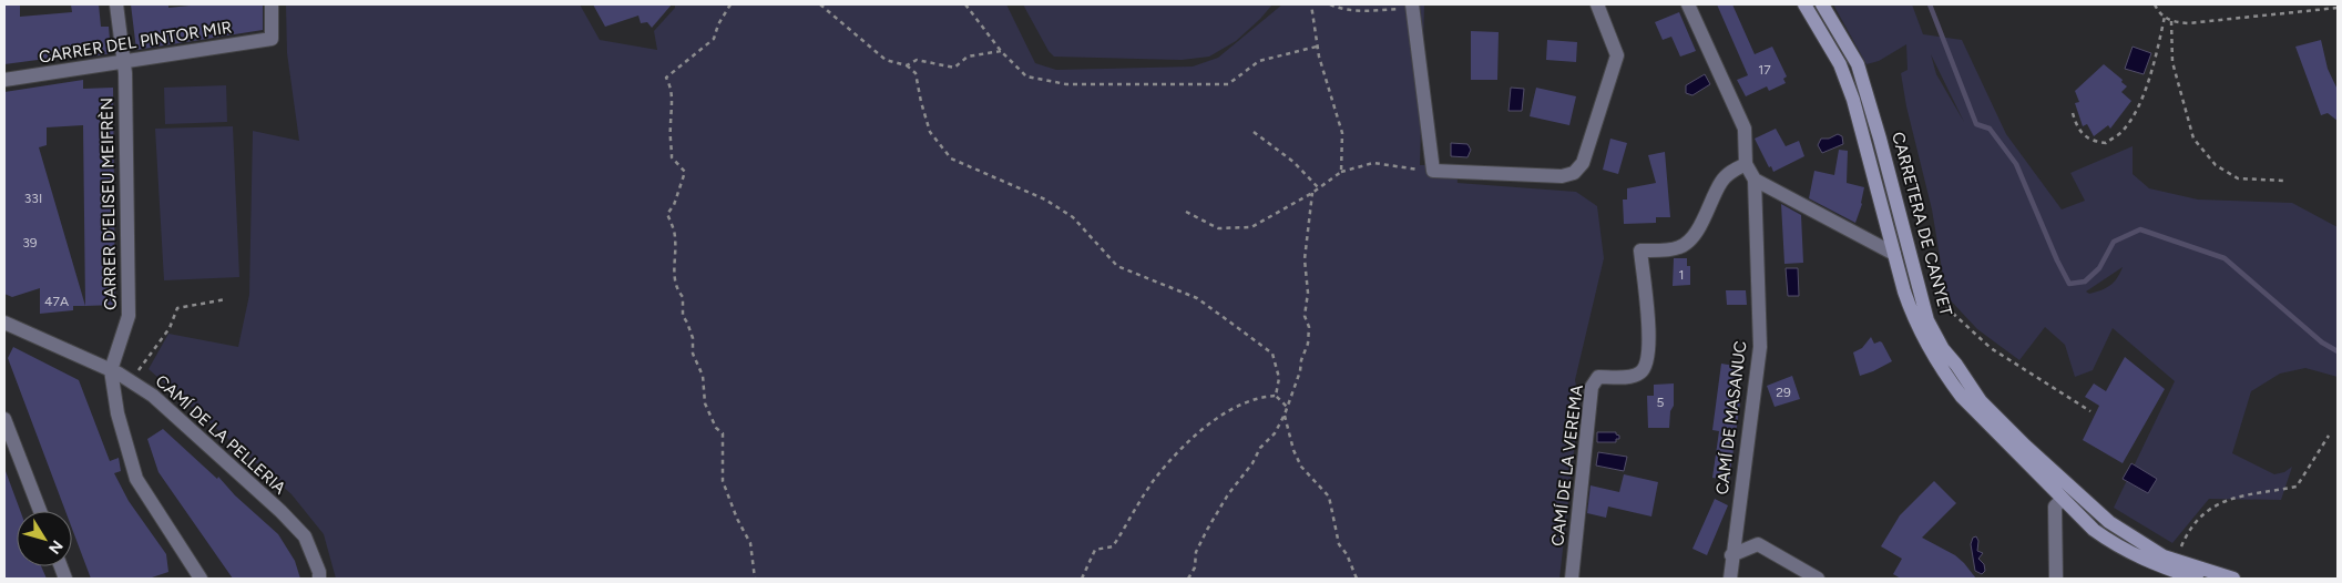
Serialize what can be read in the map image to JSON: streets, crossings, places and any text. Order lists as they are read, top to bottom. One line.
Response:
{"streets":{"street":["CARRER DEL PINTOR MIR","CARRER D'ELISEU MEIFRÈN","CARRETERA DE CANYET","CAMÍ DE MASANUC","CAMÍ DE LA PELLERIA","CAMÍ DE LA VEREMA"]},"crossings":[["CARRER DEL PINTOR MIR","CARRER D'ELISEU MEIFRÈN"],["CARRER D'ELISEU MEIFRÈN","CAMÍ DE LA PELLERIA"],["CAMÍ DE MASANUC","CAMÍ DE LA VEREMA"]],"house_numbers":["17","33I","39","1","47A","29","5"],"north":"bottom right"}
